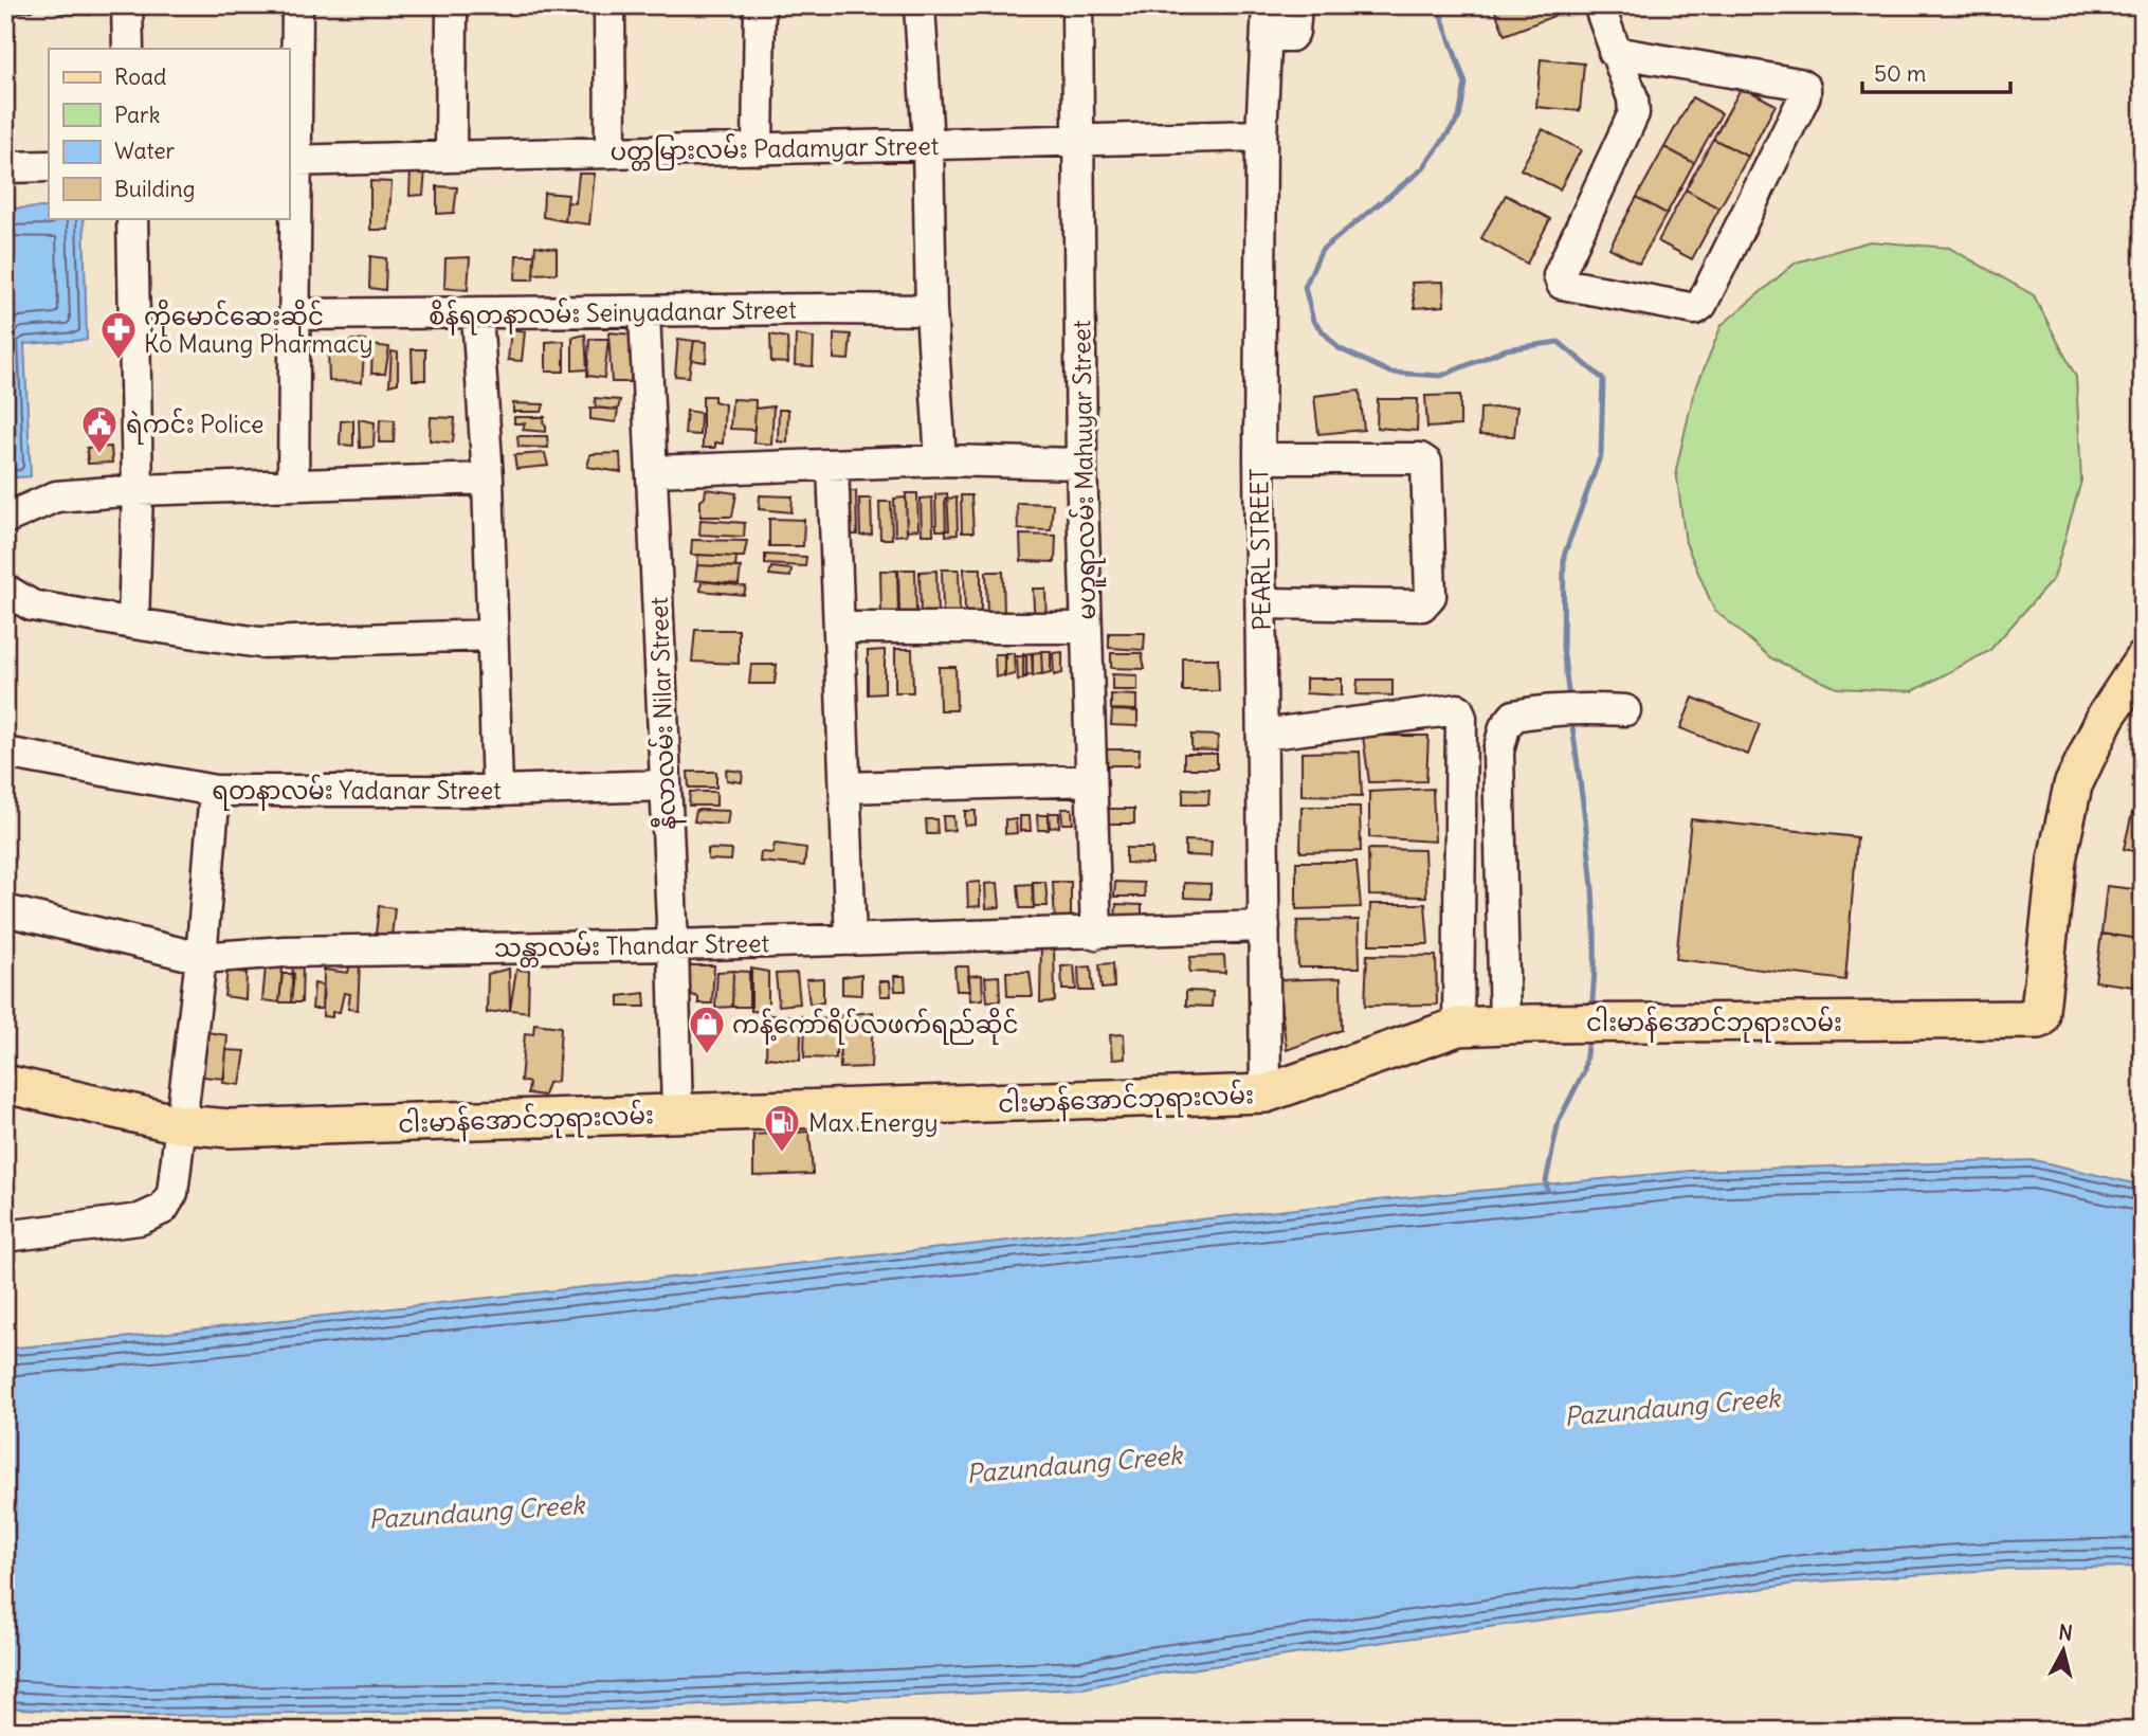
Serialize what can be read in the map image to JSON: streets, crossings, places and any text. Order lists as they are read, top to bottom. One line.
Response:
{"streets":{"main road":["ငါးမာန်အောင်ဘုရားလမ်း"],"street":["ပတ္တမြားလမ်း Padamyar Street","စိန်ရတနာလမ်း Seinyadanar Street","မဟူရာလမ်း Mahuyar Street","PEARL STREET","နီလာလမ်း Nilar Street","ရတနာလမ်း Yadanar Street","သန္တာလမ်း Thandar Street"]},"crossings":[["ပတ္တမြားလမ်း Padamyar Street","မဟူရာလမ်း Mahuyar Street"],["ပတ္တမြားလမ်း Padamyar Street","PEARL STREET"],["စိန်ရတနာလမ်း Seinyadanar Street","နီလာလမ်း Nilar Street"],["မဟူရာလမ်း Mahuyar Street","သန္တာလမ်း Thandar Street"],["PEARL STREET","သန္တာလမ်း Thandar Street"],["PEARL STREET","ငါးမာန်အောင်ဘုရားလမ်း"],["နီလာလမ်း Nilar Street","ရတနာလမ်း Yadanar Street"],["နီလာလမ်း Nilar Street","သန္တာလမ်း Thandar Street"],["နီလာလမ်း Nilar Street","ငါးမာန်အောင်ဘုရားလမ်း"]],"water":["Pazundaung Creek"],"places":{"pharmacy":["ကိုမောင်ဆေးဆိုင် Ko Maung Pharmacy"],"public building":["ရဲကင်း Police"],"shop":["ကန့်ကော်ရိပ်လဖက်ရည်ဆိုင်"],"fuel station":["Max Energy"]},"legend":["Road","Park","Water","Building"],"scale_bar":"50 m","north":"top"}
